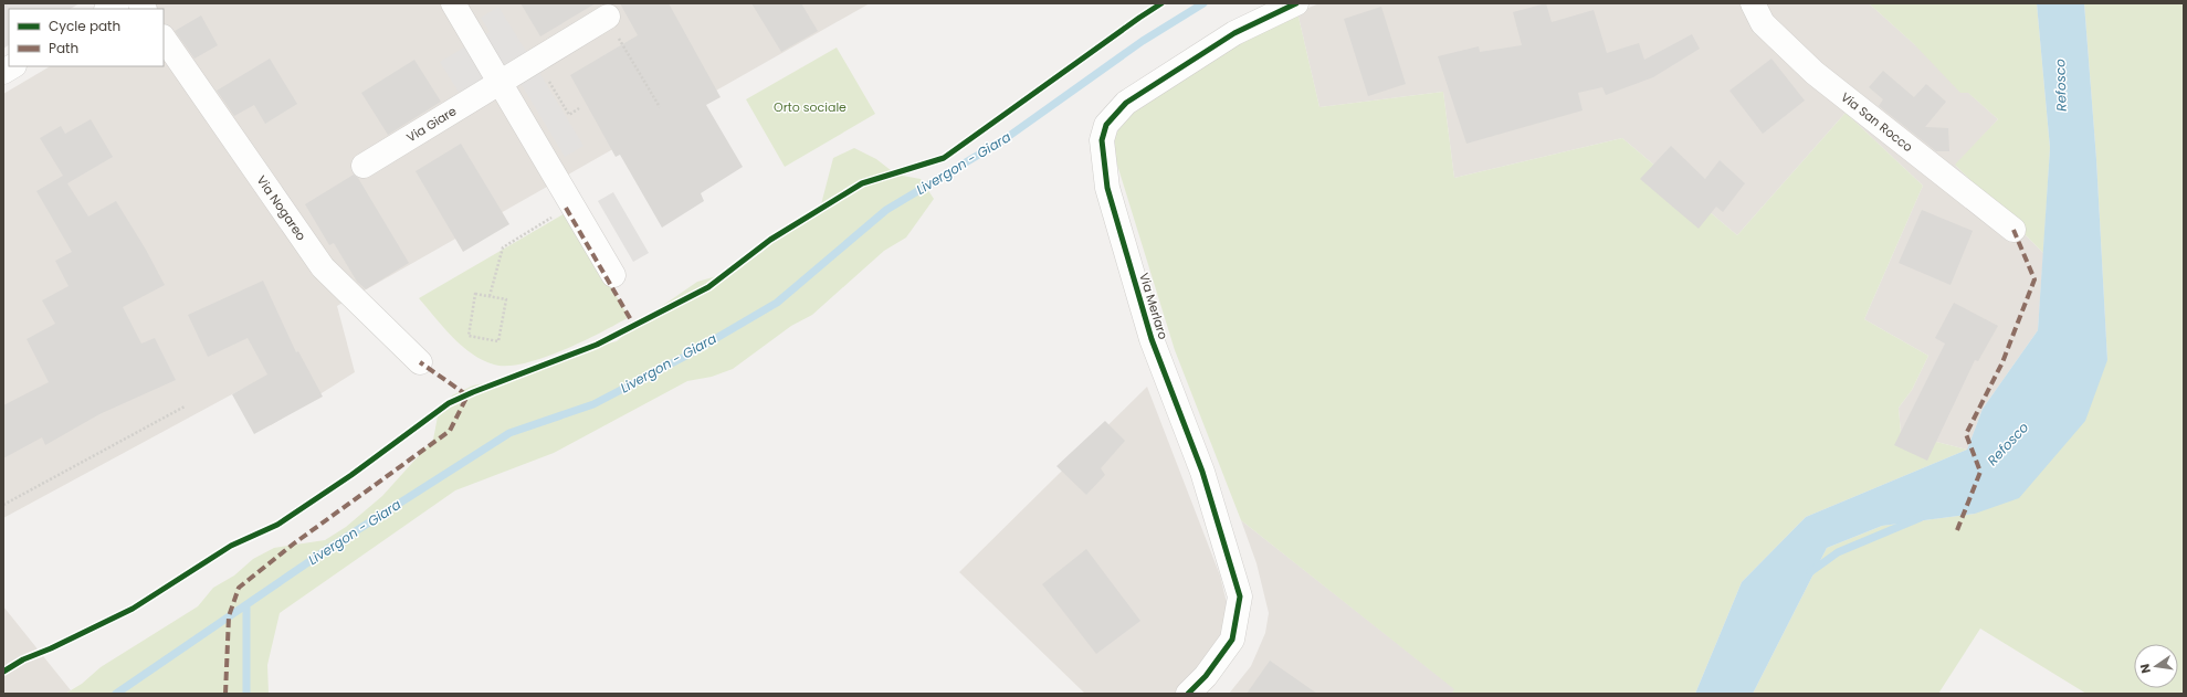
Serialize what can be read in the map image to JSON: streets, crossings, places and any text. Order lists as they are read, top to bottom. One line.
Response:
{"streets":{"street":["Via San Rocco","Via Giare","Via Nogareo","Via Merlaro"]},"water":["Refosco","Livergon - Giara"],"parks":["Orto sociale"],"legend":["Cycle path","Path"],"north":"left"}
